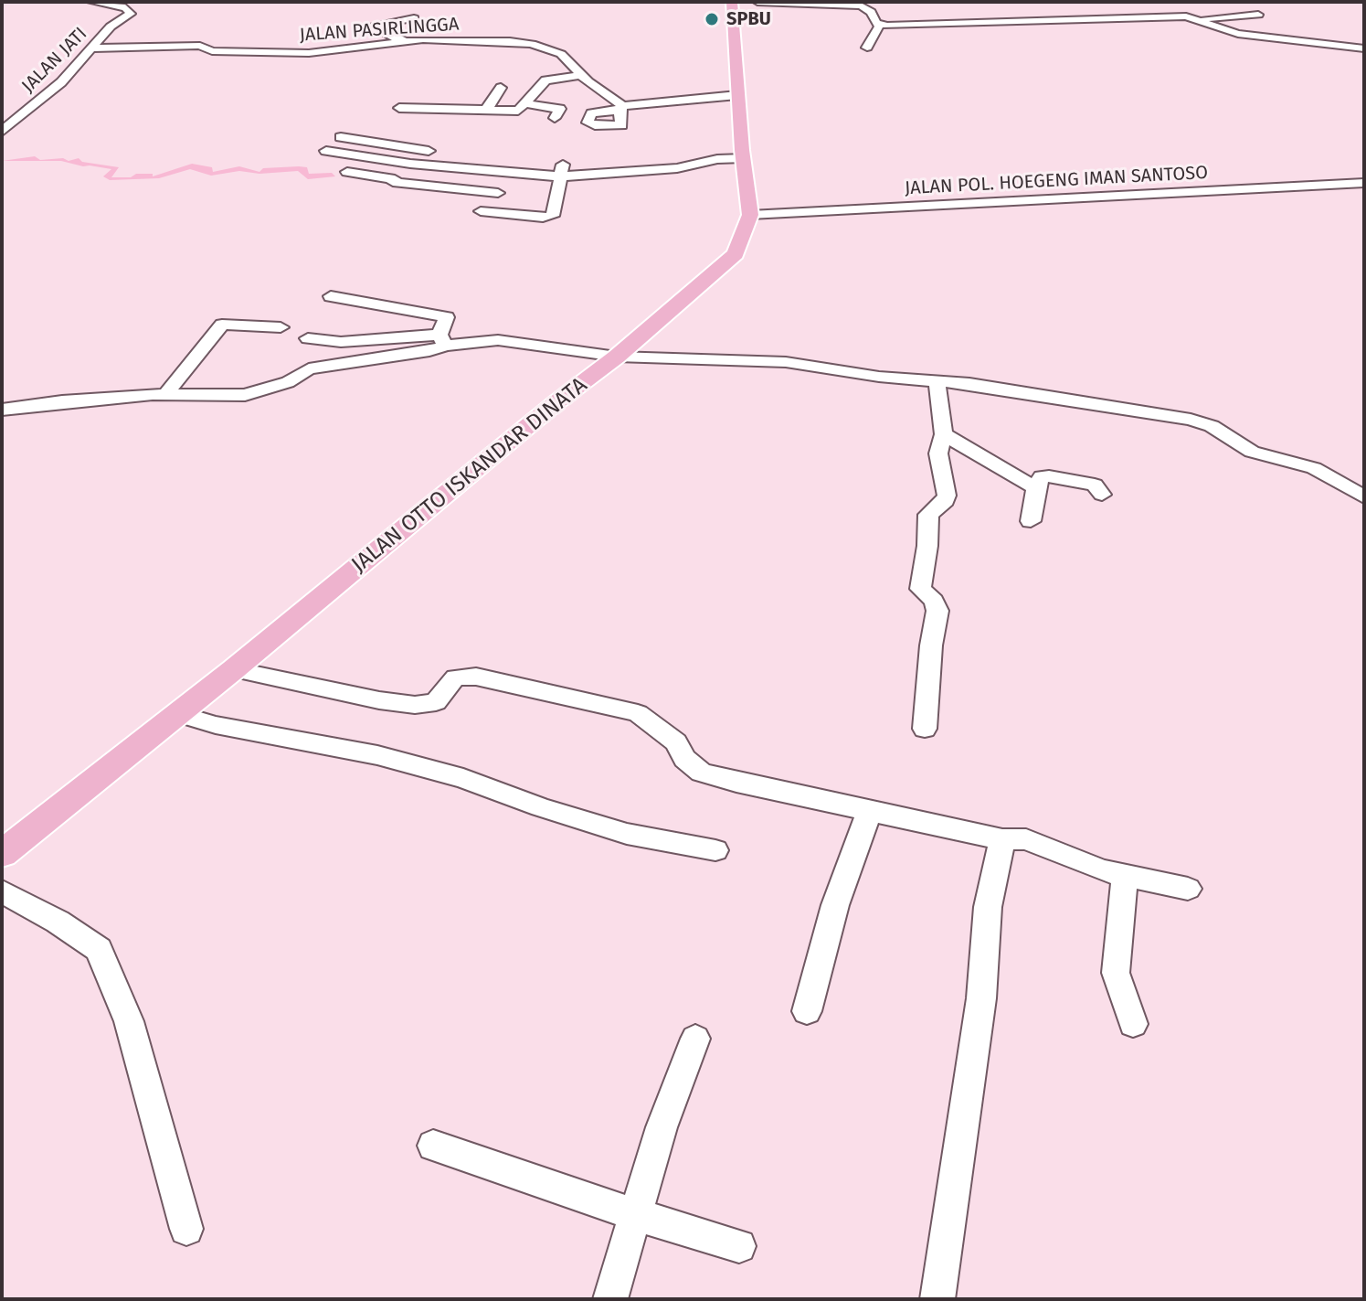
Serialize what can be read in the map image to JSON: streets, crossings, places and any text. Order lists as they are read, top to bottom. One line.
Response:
{"streets":{"main road":["JALAN OTTO ISKANDAR DINATA"],"street":["JALAN PASIRLINGGA","JALAN JATI","JALAN POL. HOEGENG IMAN SANTOSO"]},"crossings":[["JALAN PASIRLINGGA","JALAN JATI"],["JALAN POL. HOEGENG IMAN SANTOSO","JALAN OTTO ISKANDAR DINATA"]],"places":["SPBU"]}
